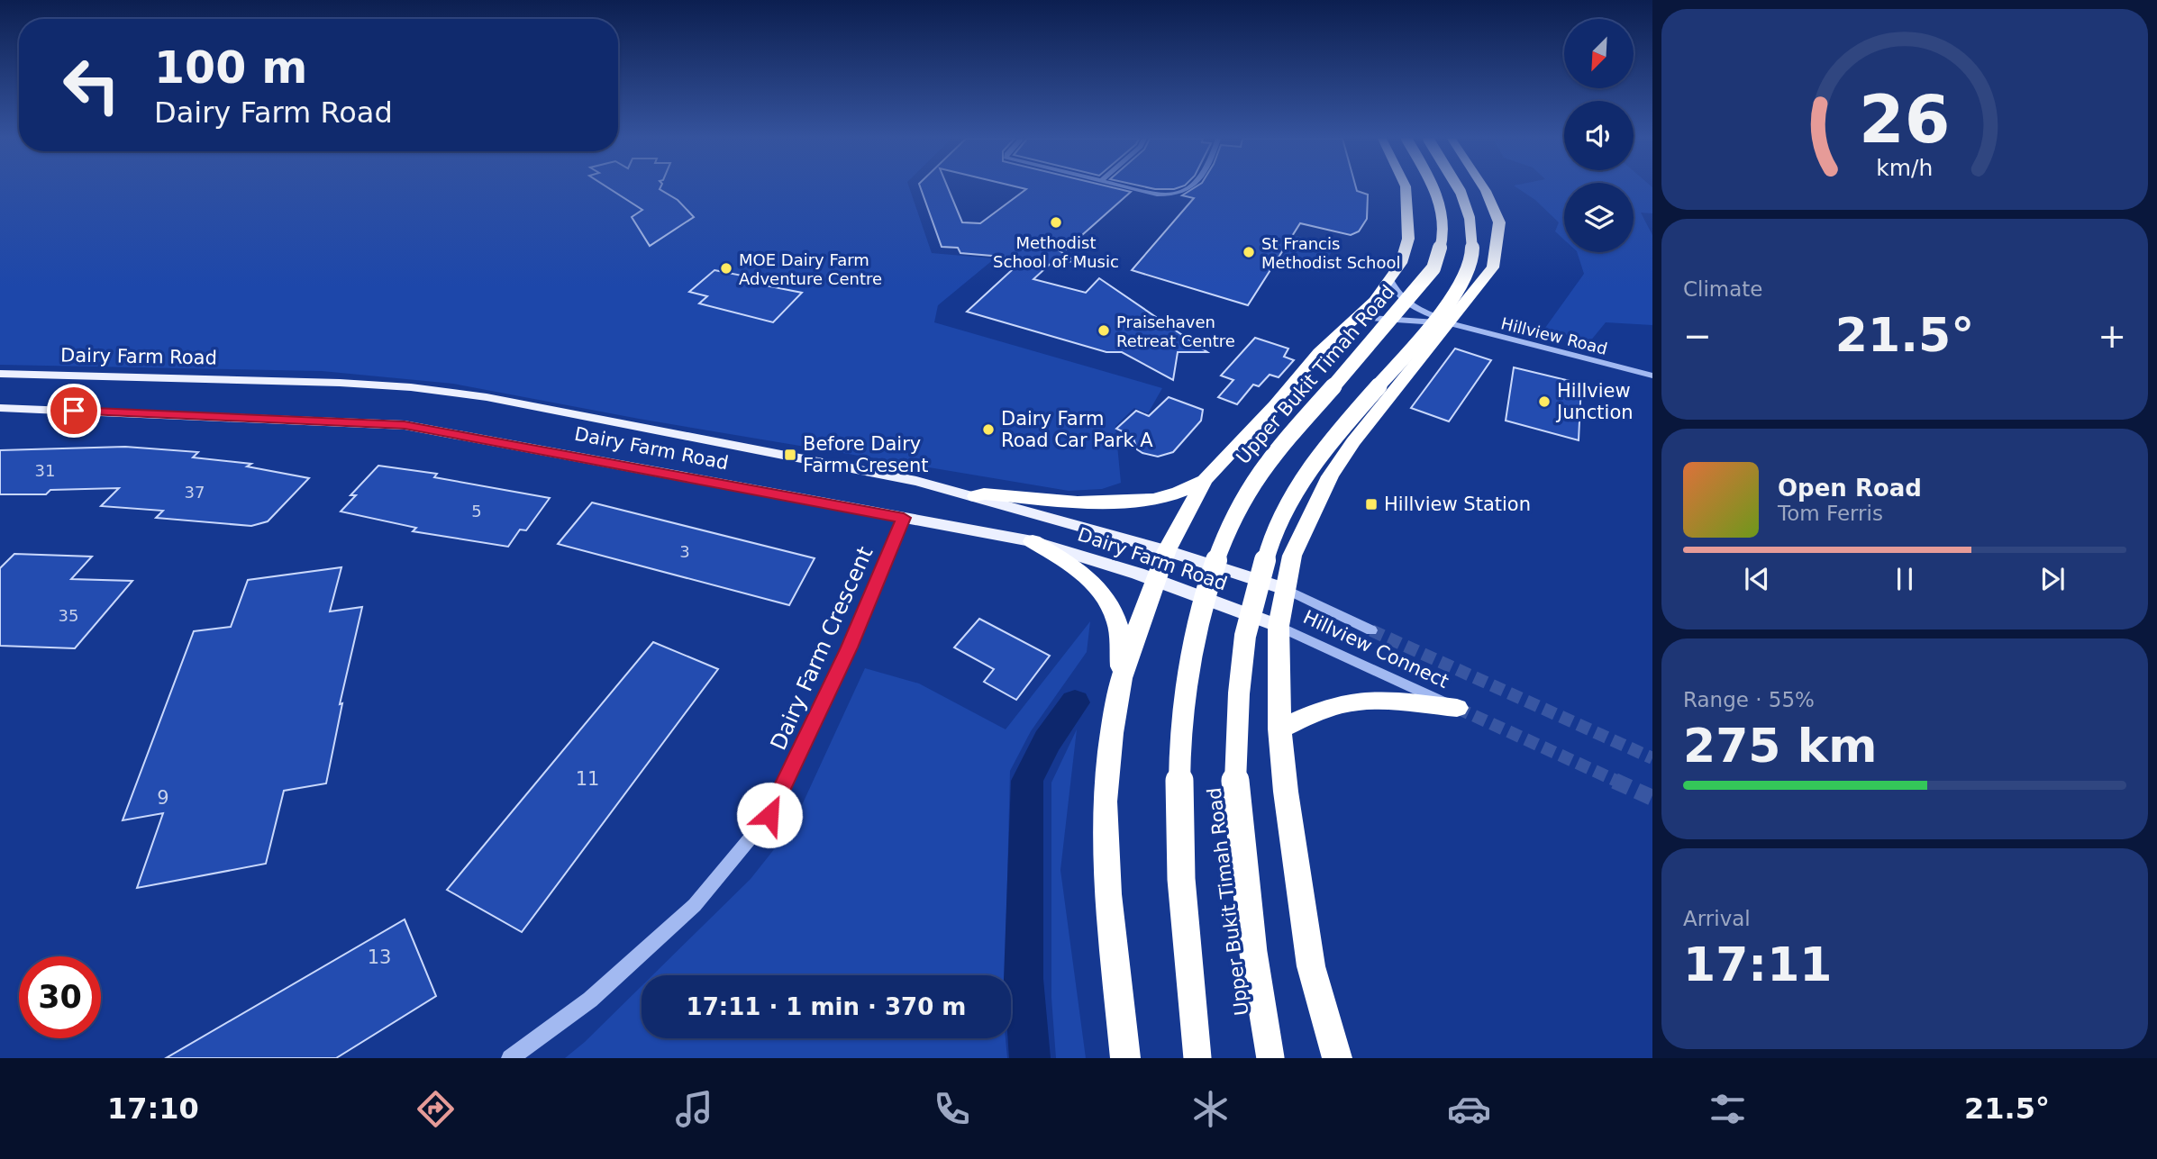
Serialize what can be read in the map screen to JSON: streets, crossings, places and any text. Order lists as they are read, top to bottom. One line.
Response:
{"streets":{"highway":["Upper Bukit Timah Road"],"main road":["Dairy Farm Road"],"street":["Hillview Road","Dairy Farm Crescent","Hillview Connect"]},"crossings":[["Dairy Farm Road","Dairy Farm Crescent"],["Dairy Farm Road","Hillview Connect"]],"places":{"other":["Methodist School of Music","St Francis Methodist School","MOE Dairy Farm Adventure Centre","Praisehaven Retreat Centre","Hillview Junction","Dairy Farm Road Car Park A"],"transit":["Before Dairy Farm Cresent","Hillview Station"]},"house_numbers":["31","37","5","3","35","11","9","13"],"north":"bottom left","page":{"turn":["100 m","Dairy Farm Road"],"tile":["Climate",["Range · 55%","275 km"],["Arrival","17:11"]],"heat":["−","21.5°","+"],"song":["Open Road","Tom Ferris"],"limit":"30","trip":"17:11 · 1 min · 370 m","tabs":["17:10","21.5°"],"gauge":["26","km/h"]}}
